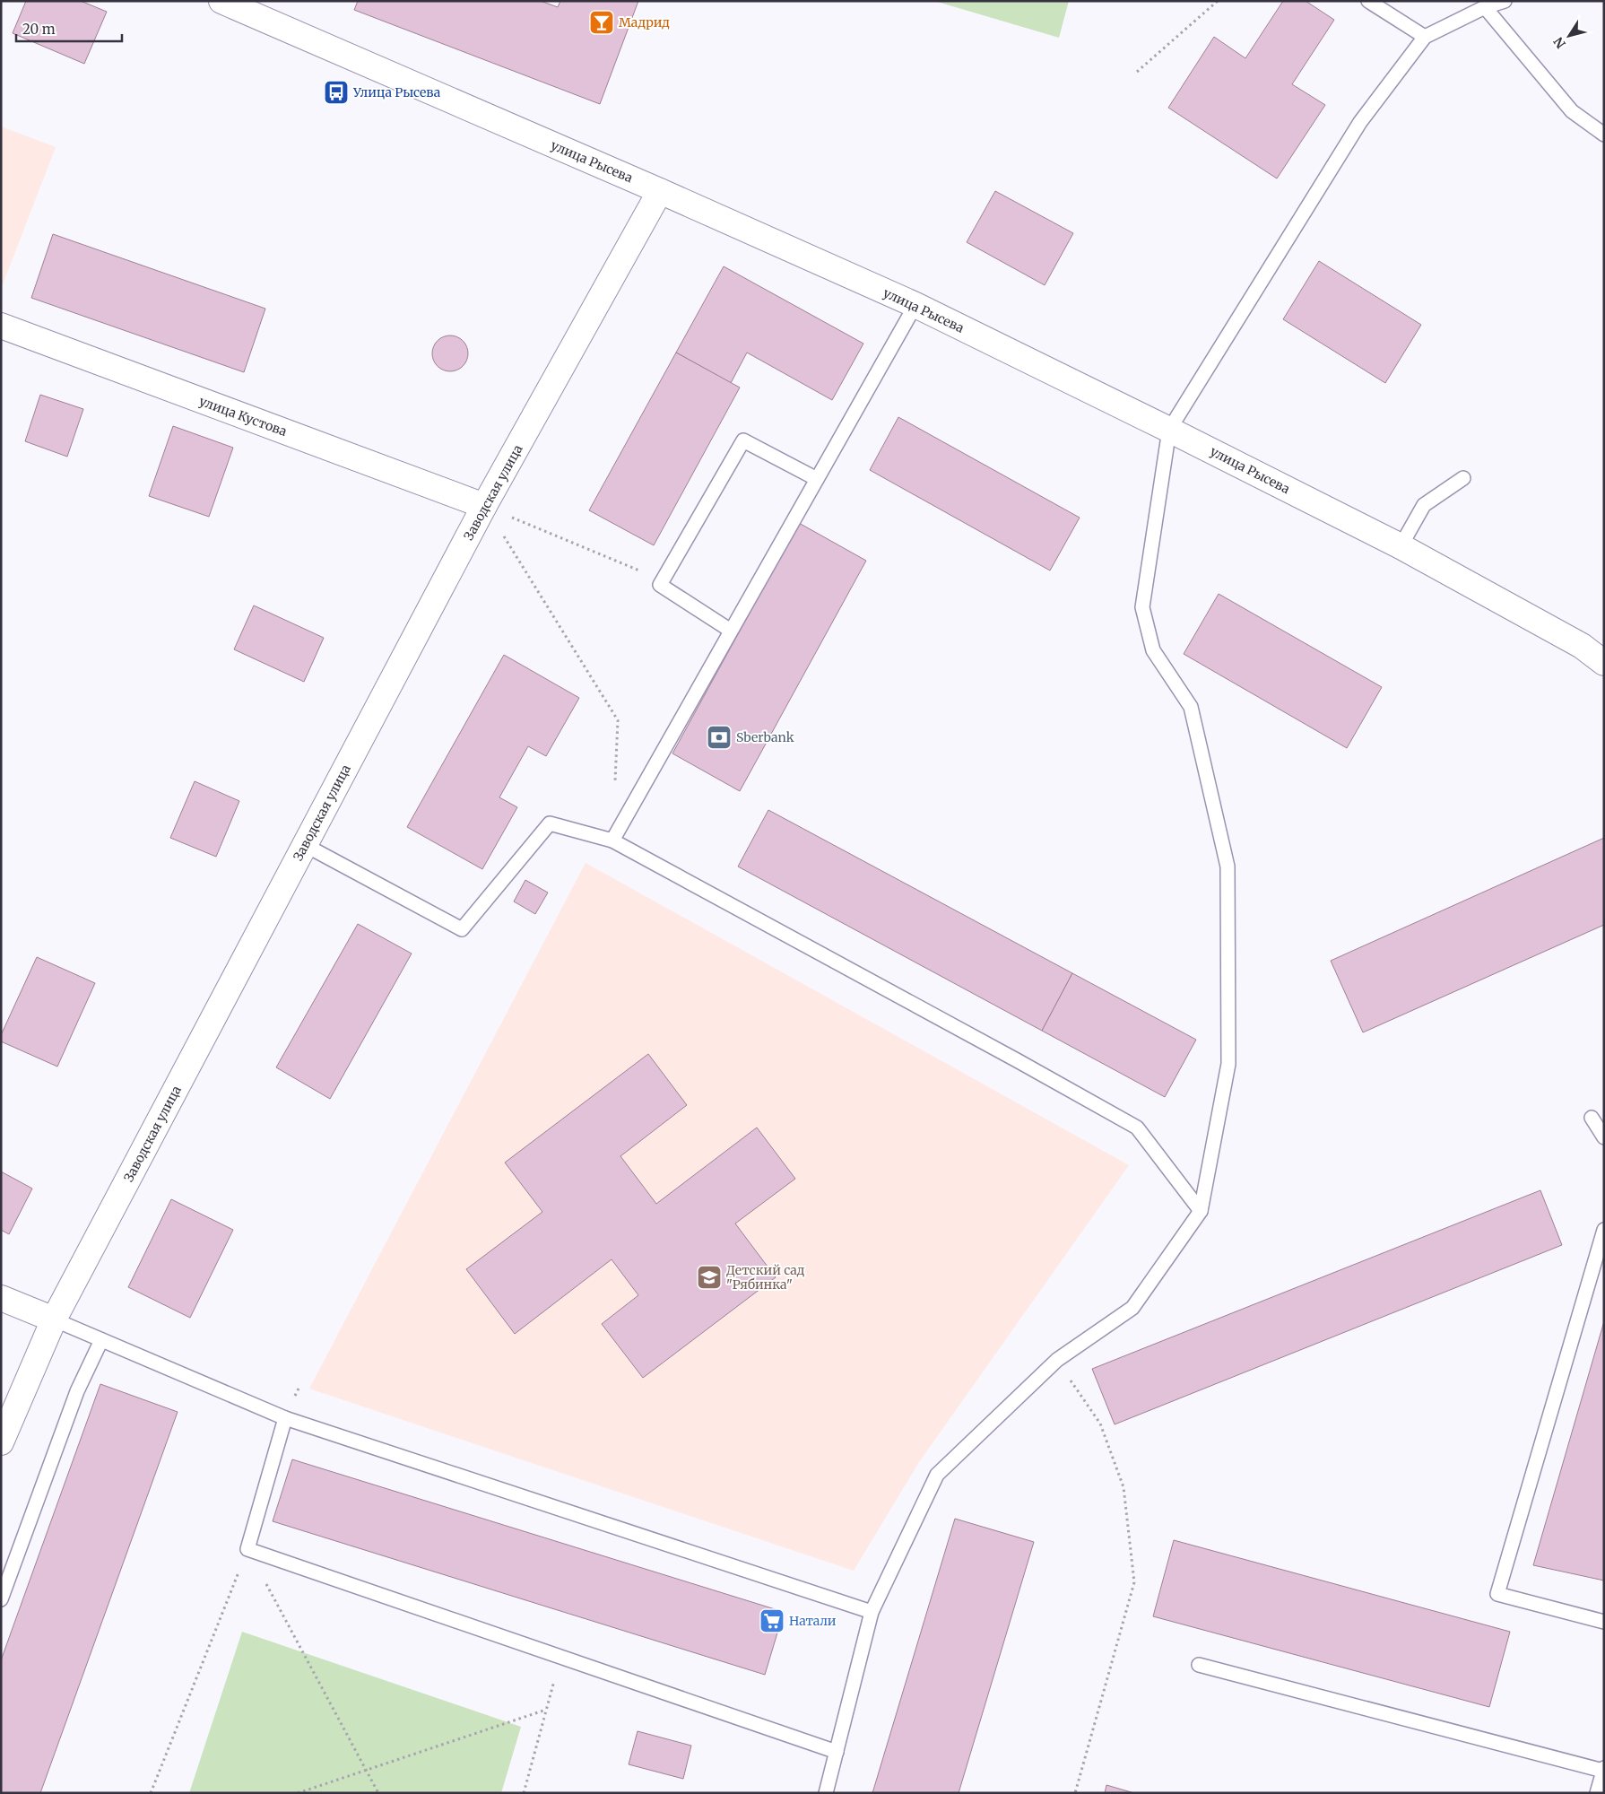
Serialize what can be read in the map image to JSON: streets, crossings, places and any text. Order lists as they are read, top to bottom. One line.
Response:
{"streets":{"street":["улица Рысева","улица Кустова","Заводская улица"]},"crossings":[["улица Рысева","Заводская улица"],["улица Кустова","Заводская улица"]],"places":{"bar":["Мадрид"],"bus stop":["Улица Рысева"],"bank":["Sberbank"],"school or university":["Детский сад \"Рябинка\""],"supermarket":["Натали"]},"scale_bar":"20 m","north":"bottom left"}
